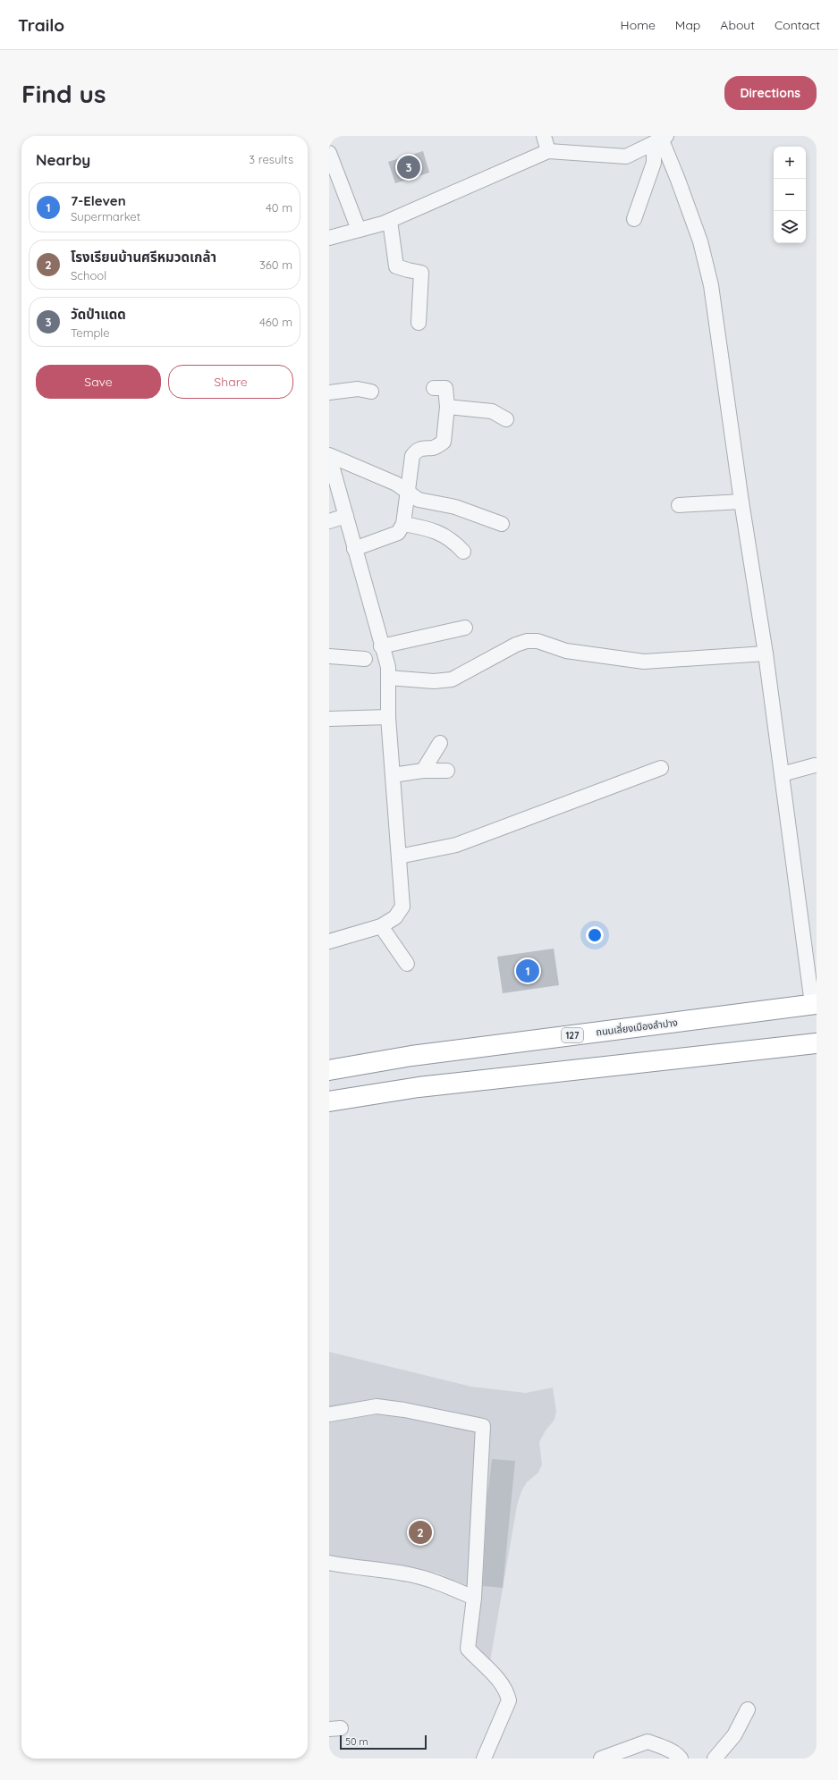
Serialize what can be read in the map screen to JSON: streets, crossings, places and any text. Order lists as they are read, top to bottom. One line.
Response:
{"streets":{"highway":["ถนนเลี่ยงเมืองลำปาง","127"]},"scale_bar":"50 m","page":{"header":"Trailo","nav":["Home","Map","About","Contact"],"buttons":["Directions",["Save","Share"]],"title":"Find us","heading":["Nearby","3 results"],"map_buttons":["+","−"],"pins":["3","1","2"],"list":[{"mark":"1","name":"7-Eleven","note":"Supermarket","value":"40 m"},{"mark":"2","name":"โรงเรียนบ้านศรีหมวดเกล้า","note":"School","value":"360 m"},{"mark":"3","name":"วัดป่าแดด","note":"Temple","value":"460 m"}],"scale":"50 m"}}
